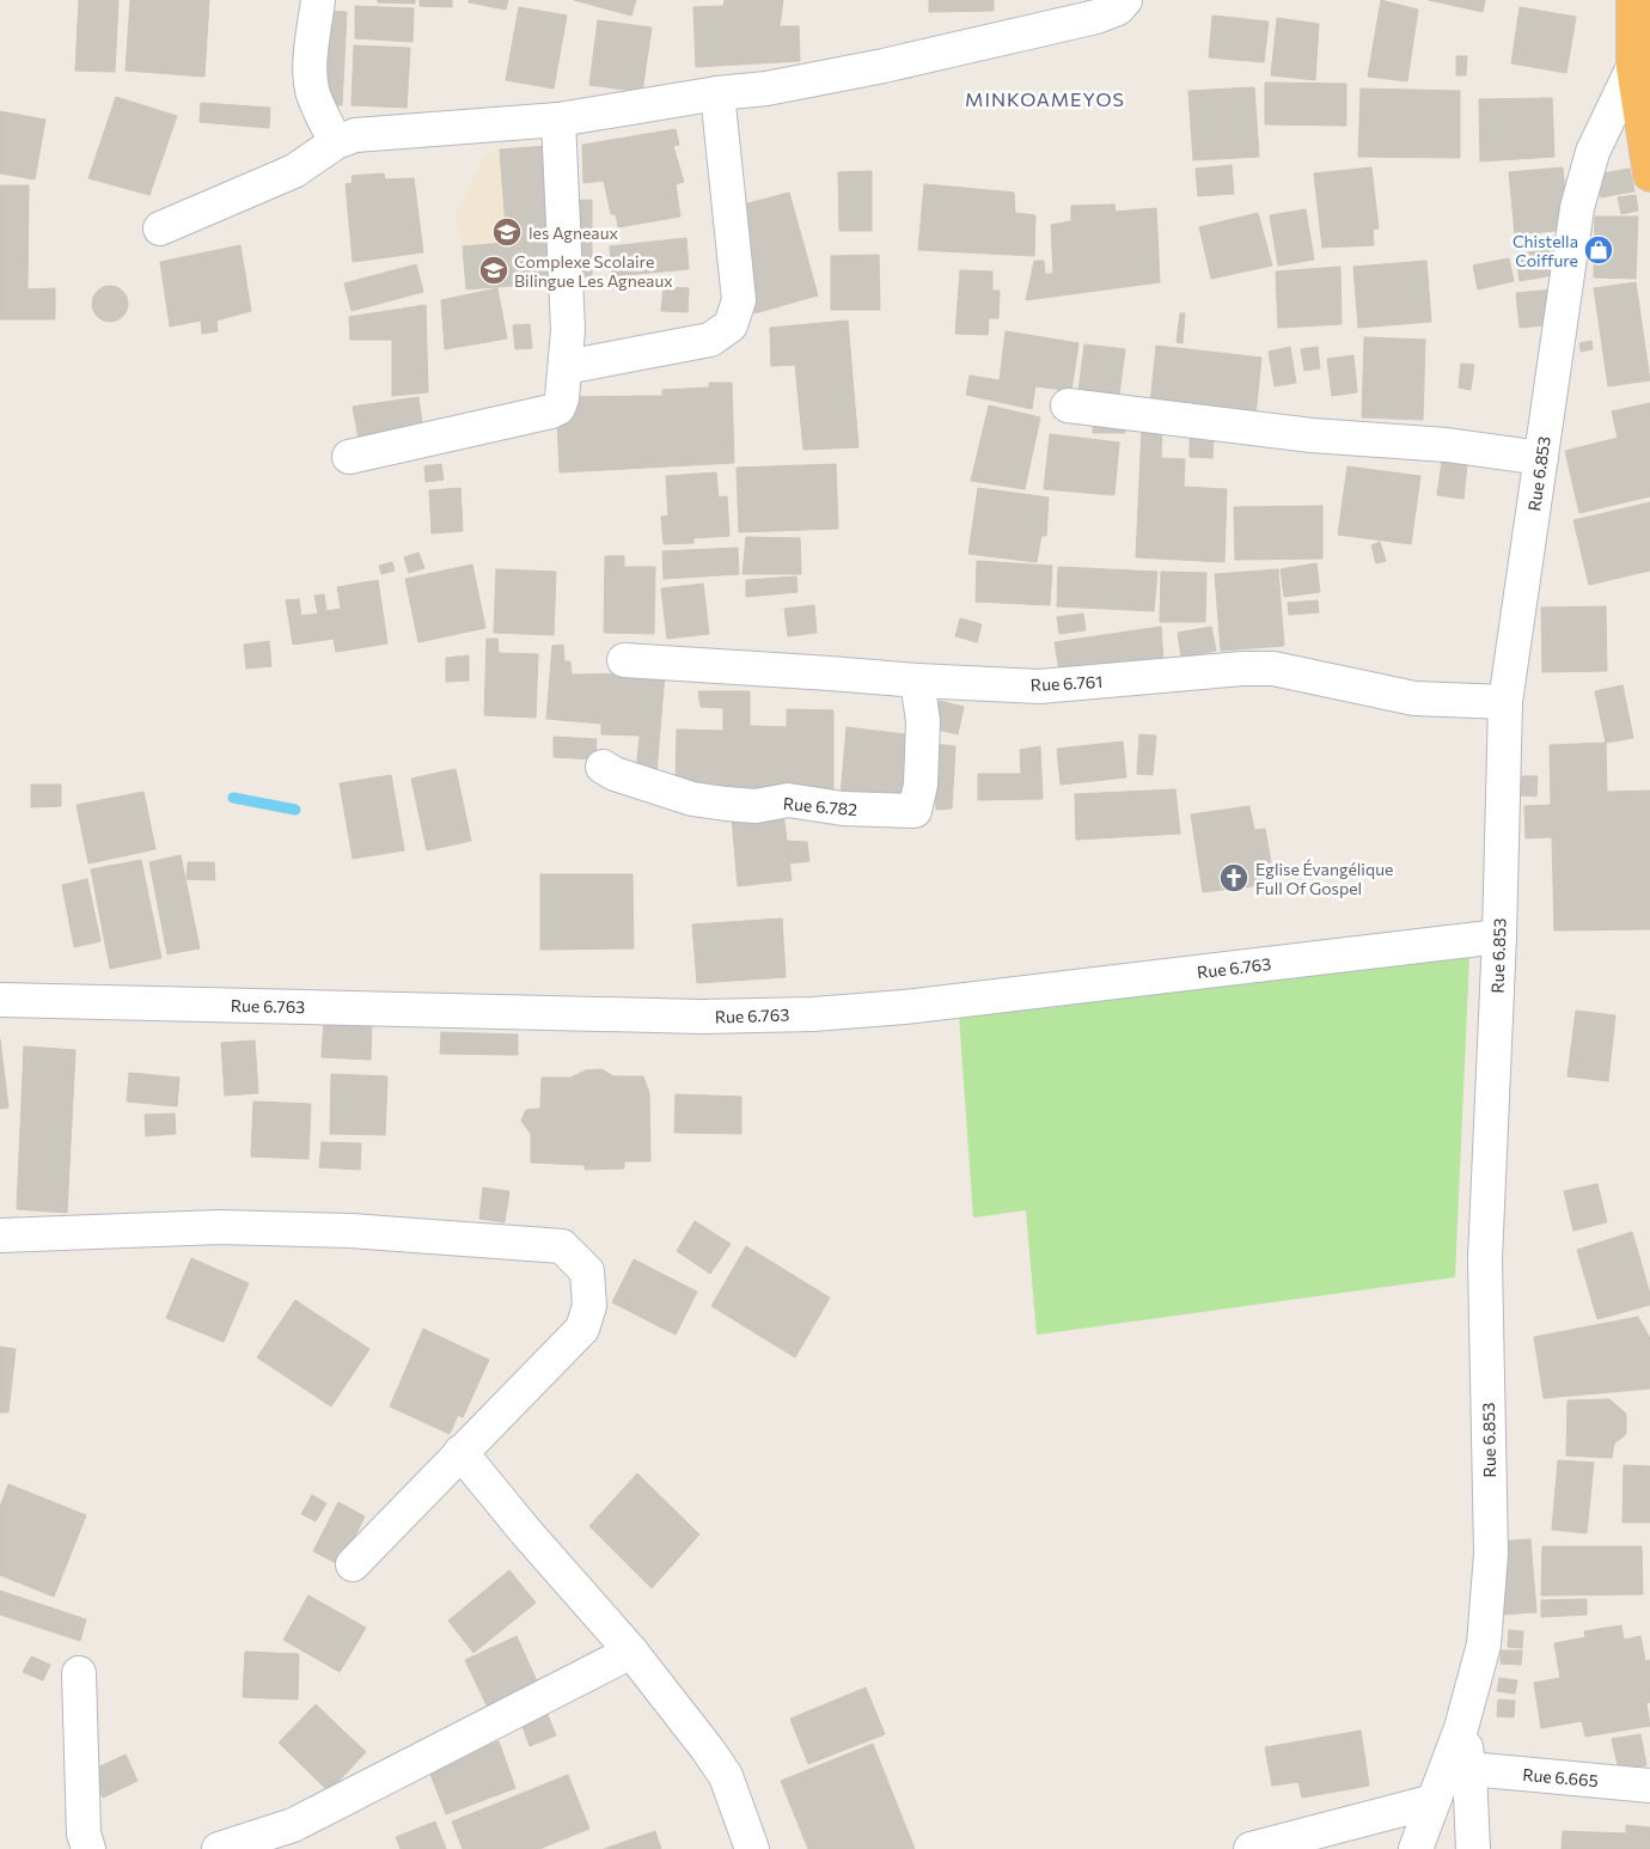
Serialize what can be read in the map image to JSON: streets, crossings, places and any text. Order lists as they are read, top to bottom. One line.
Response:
{"streets":{"street":["Rue 6.853","Rue 6.761","Rue 6.782","Rue 6.763","Rue 6.665"]},"crossings":[["Rue 6.853","Rue 6.761"],["Rue 6.853","Rue 6.763"],["Rue 6.761","Rue 6.782"]],"districts":["MINKOAMEYOS"],"places":{"school or university":["les Agneaux","Complexe Scolaire Bilingue Les Agneaux"],"shop":["Chistella Coiffure"],"church":["Eglise Évangélique Full Of Gospel"]}}
